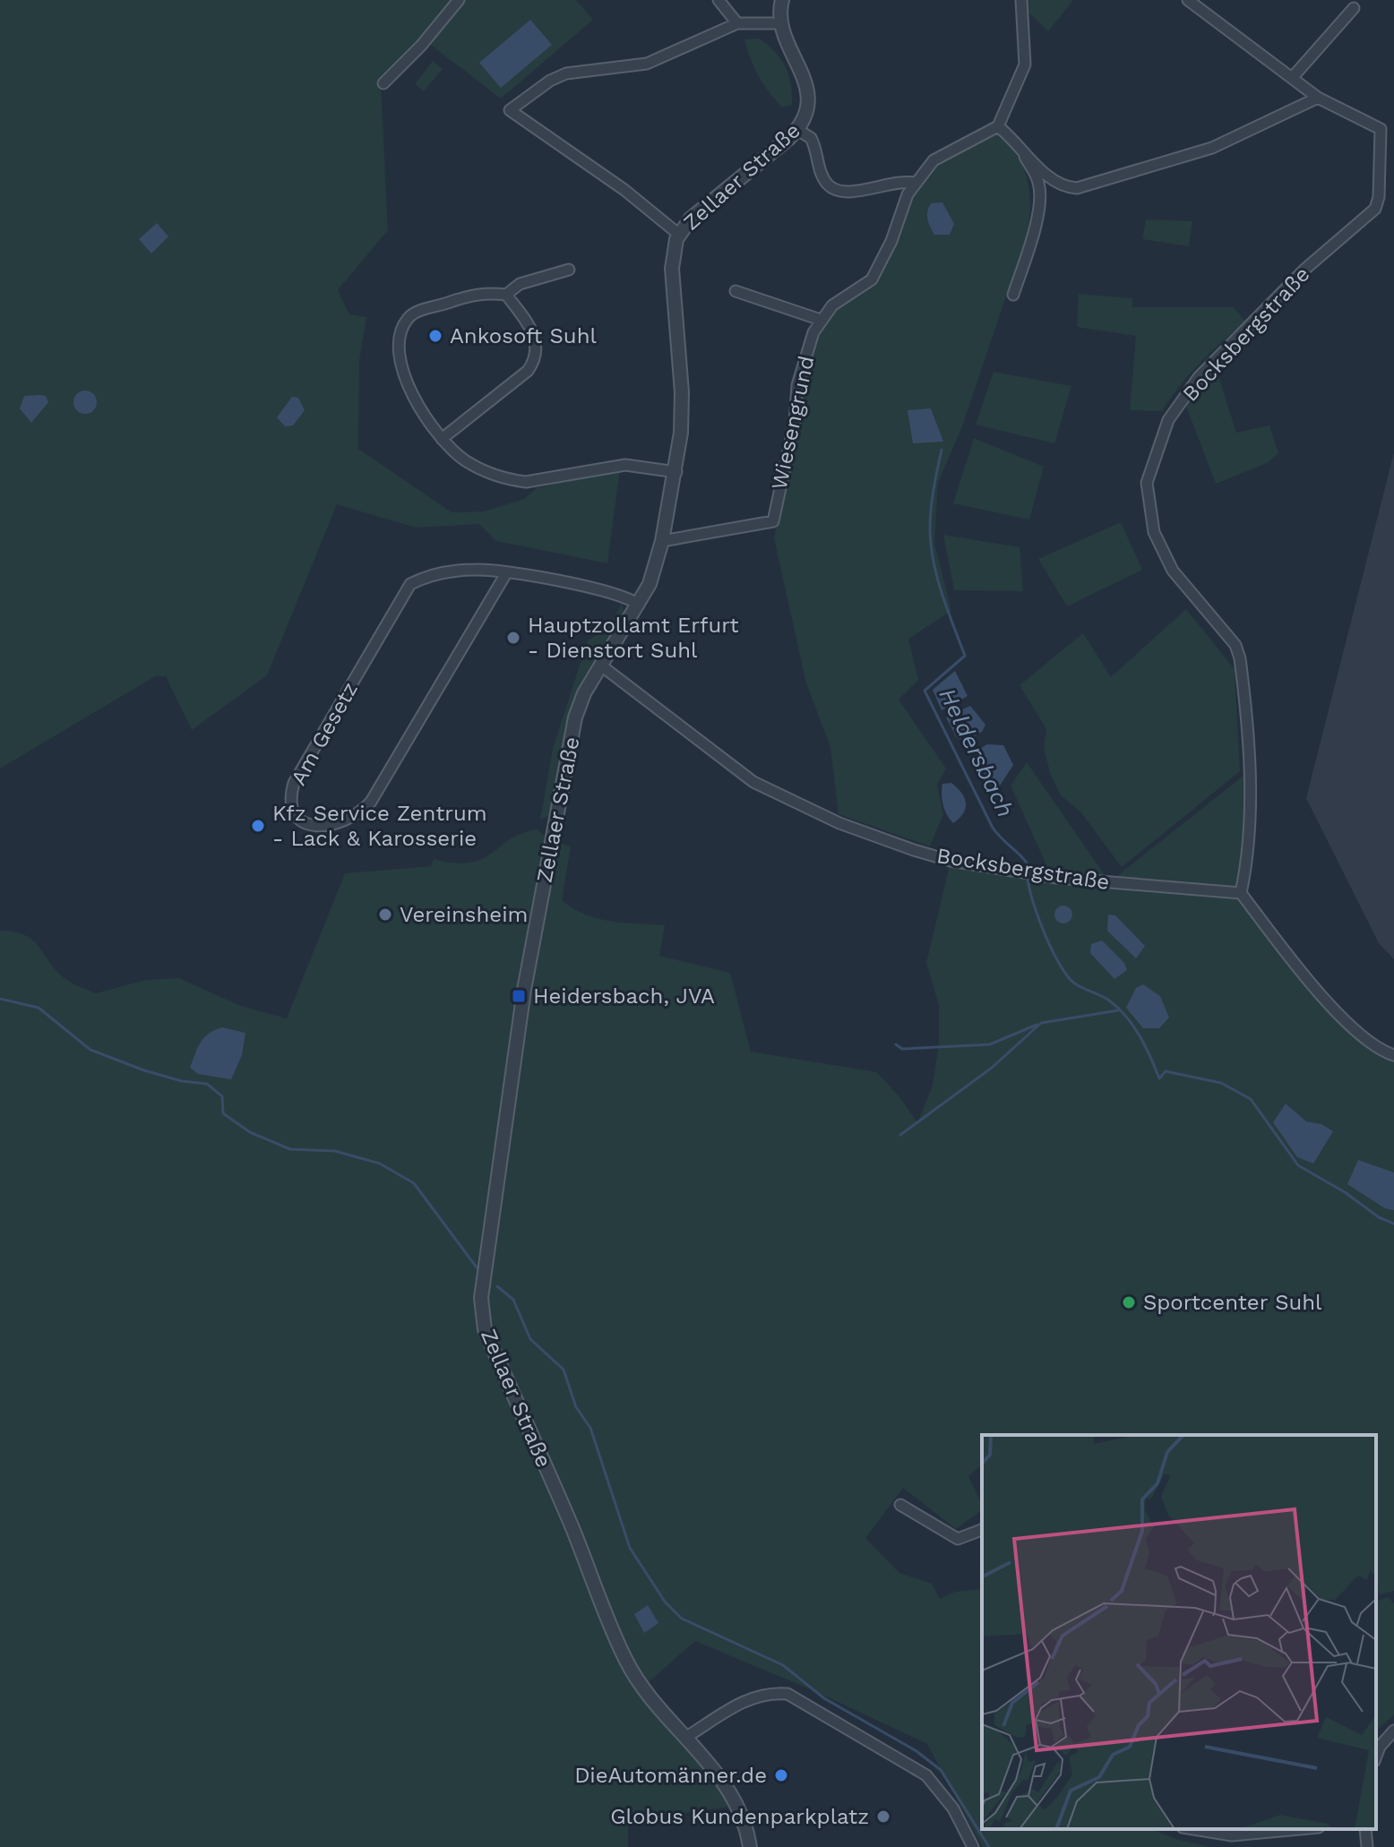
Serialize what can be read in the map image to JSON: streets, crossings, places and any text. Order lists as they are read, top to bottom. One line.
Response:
{"streets":{"street":["Zellaer Straße","Bocksbergstraße","Wiesengrund","Am Gesetz"]},"crossings":[["Zellaer Straße","Bocksbergstraße"],["Zellaer Straße","Wiesengrund"],["Zellaer Straße","Am Gesetz"]],"water":["Heldersbach"],"places":{"other":["Ankosoft Suhl","Hauptzollamt Erfurt - Dienstort Suhl","Kfz Service Zentrum - Lack & Karosserie","Vereinsheim","Sportcenter Suhl","DieAutomänner.de","Globus Kundenparkplatz"],"transit":["Heidersbach, JVA"]}}
